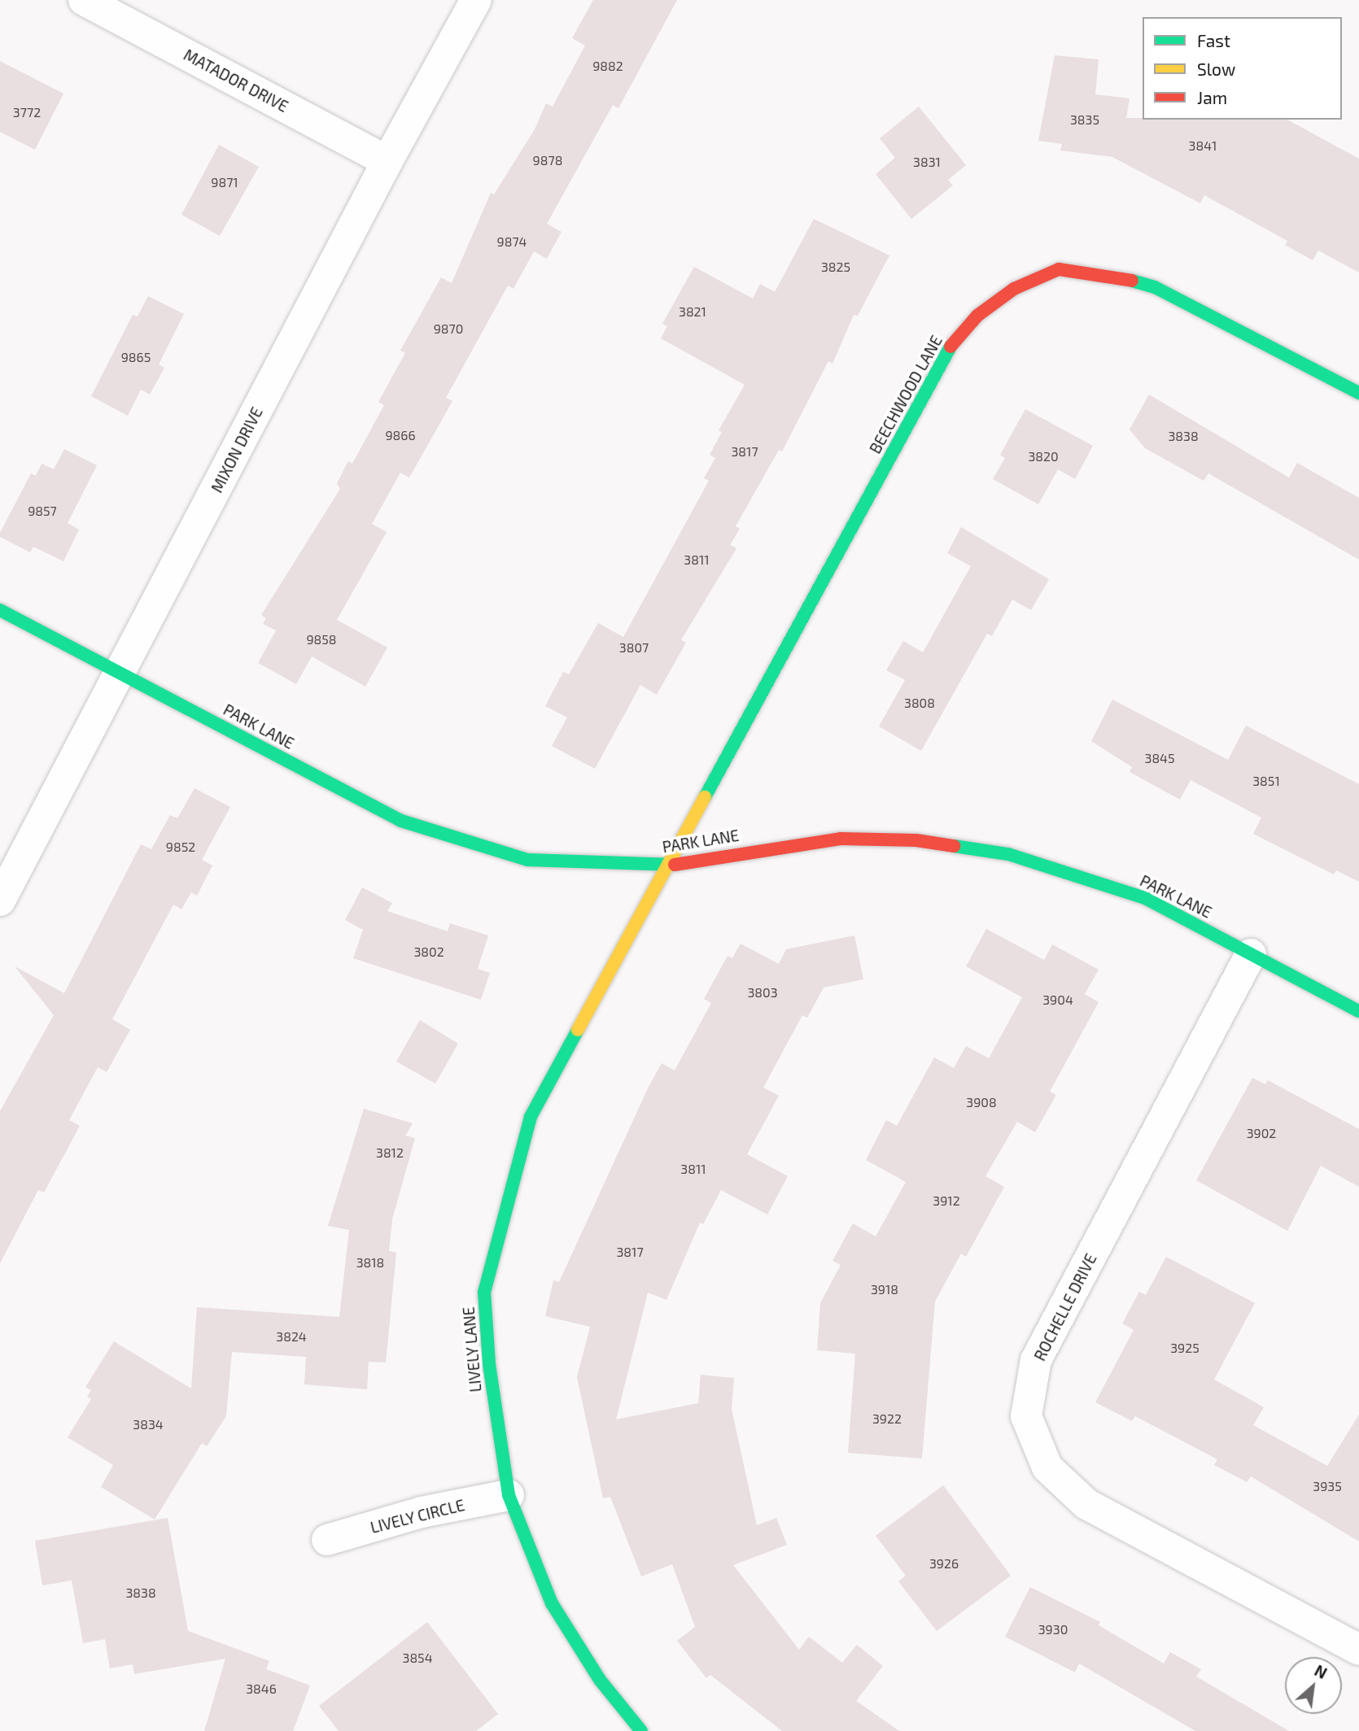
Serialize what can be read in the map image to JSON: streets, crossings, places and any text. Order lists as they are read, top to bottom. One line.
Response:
{"streets":{"street":["MATADOR DRIVE","BEECHWOOD LANE","MIXON DRIVE","PARK LANE","ROCHELLE DRIVE","LIVELY LANE","LIVELY CIRCLE"]},"crossings":[["MATADOR DRIVE","MIXON DRIVE"],["BEECHWOOD LANE","PARK LANE"],["BEECHWOOD LANE","LIVELY LANE"],["MIXON DRIVE","PARK LANE"],["PARK LANE","ROCHELLE DRIVE"],["PARK LANE","LIVELY LANE"],["LIVELY LANE","LIVELY CIRCLE"]],"house_numbers":["9882","3772","3835","3841","9878","3831","9871","9874","3825","3821","9870","9865","9866","3838","3817","3820","9857","3811","9858","3807","3808","3845","3851","9852","3802","3803","3904","3908","3902","3812","3811","3912","3817","3818","3918","3824","3925","3922","3834","3935","3926","3838","3930","3854","3846"],"legend":["Fast","Slow","Jam"],"north":"top right"}
